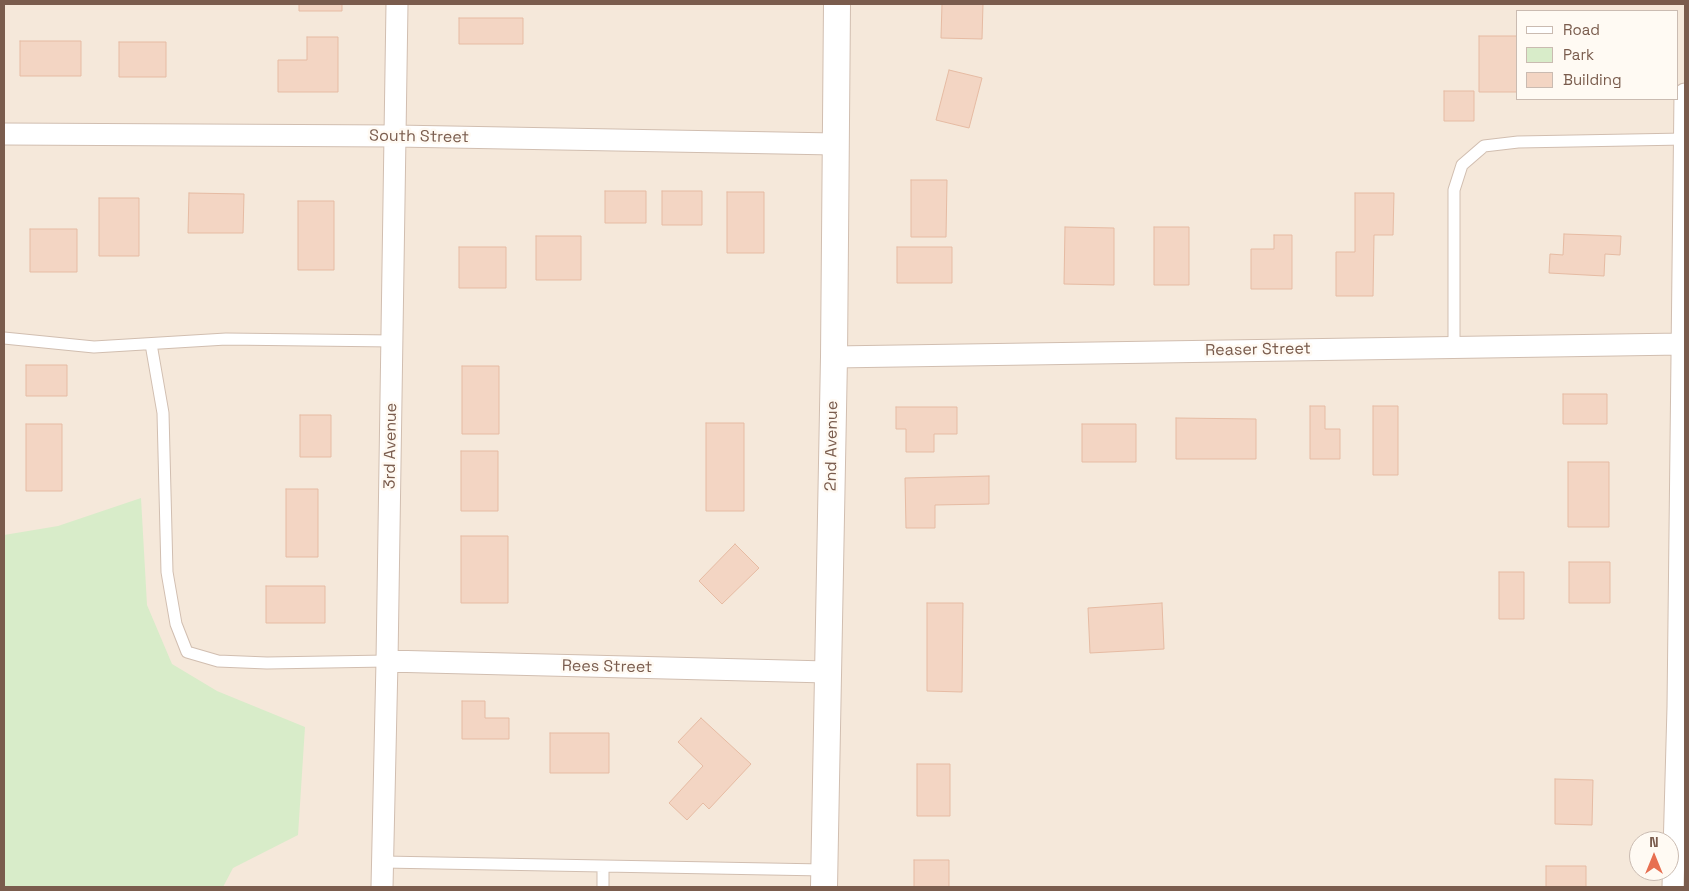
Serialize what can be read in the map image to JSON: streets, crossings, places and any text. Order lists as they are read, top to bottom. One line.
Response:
{"streets":{"street":["South Street","Reaser Street","3rd Avenue","2nd Avenue","Rees Street"]},"crossings":[["South Street","3rd Avenue"],["South Street","2nd Avenue"],["Reaser Street","2nd Avenue"],["3rd Avenue","Rees Street"],["2nd Avenue","Rees Street"]],"legend":["Road","Park","Building"],"north":"top"}
